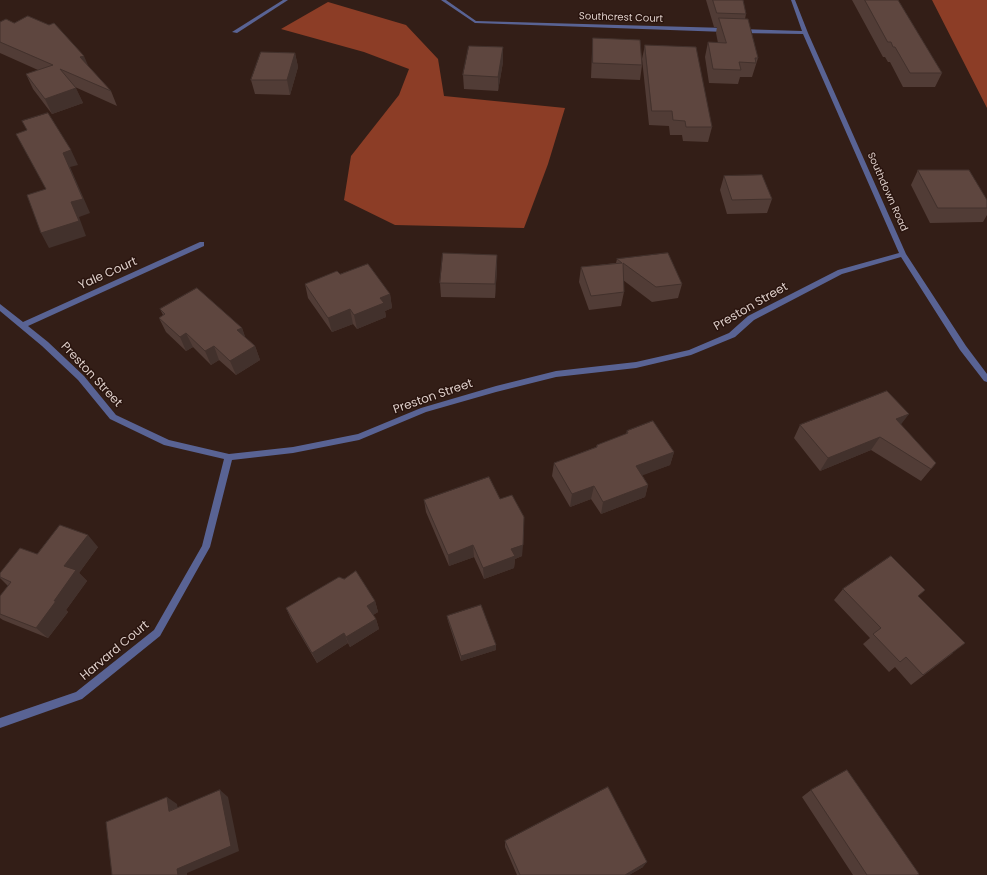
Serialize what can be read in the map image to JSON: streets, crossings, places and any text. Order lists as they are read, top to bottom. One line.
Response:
{"streets":{"street":["Southcrest Court","Southdown Road","Yale Court","Preston Street","Harvard Court"]},"crossings":[["Southdown Road","Preston Street"],["Yale Court","Preston Street"],["Preston Street","Harvard Court"]]}
